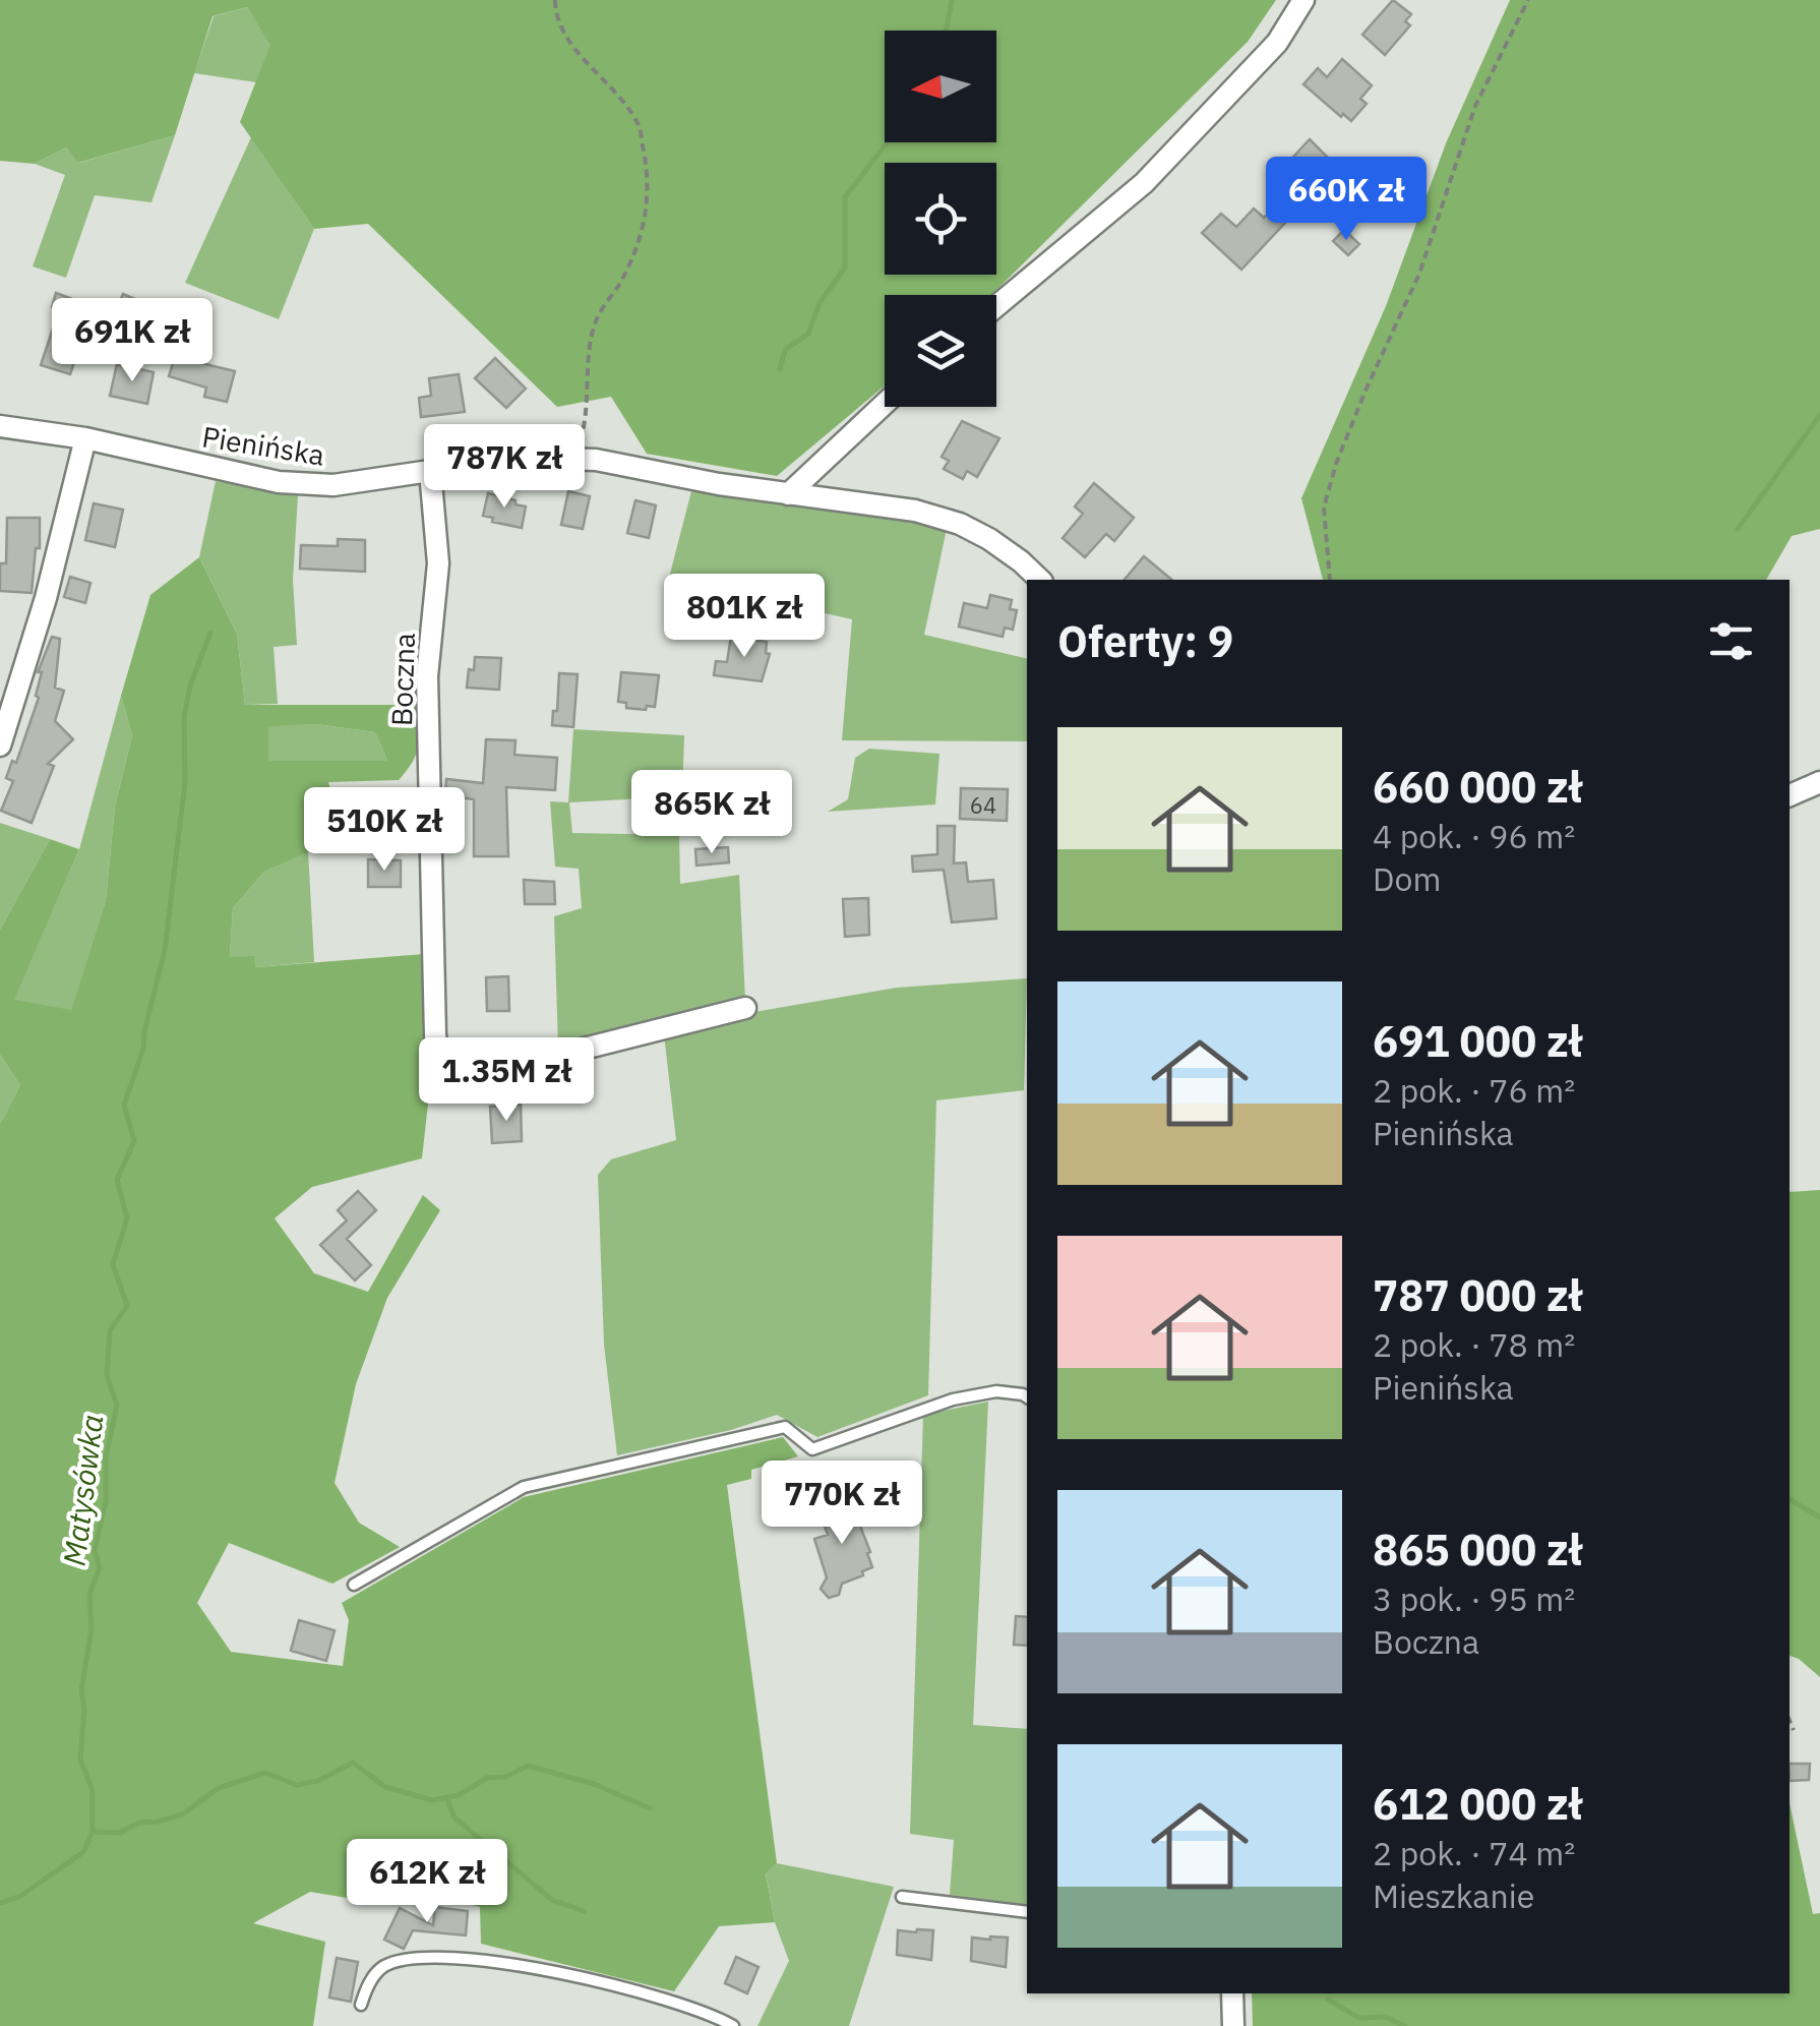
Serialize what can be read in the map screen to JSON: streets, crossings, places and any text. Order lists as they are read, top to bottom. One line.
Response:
{"streets":{"street":["Pienińska","Boczna"]},"crossings":[["Pienińska","Boczna"]],"water":["Matysówka"],"house_numbers":["64"],"north":"left","page":{"price":["660K zł","691K zł","787K zł","801K zł","865K zł","510K zł","1.35M zł","770K zł","612K zł"],"heading":"Oferty: 9","list":[{"name":"660 000 zł","note":"4 pok. · 96 m² · Dom"},{"name":"691 000 zł","note":"2 pok. · 76 m² · Pienińska"},{"name":"787 000 zł","note":"2 pok. · 78 m² · Pienińska"},{"name":"865 000 zł","note":"3 pok. · 95 m² · Boczna"},{"name":"612 000 zł","note":"2 pok. · 74 m² · Mieszkanie"}]}}
